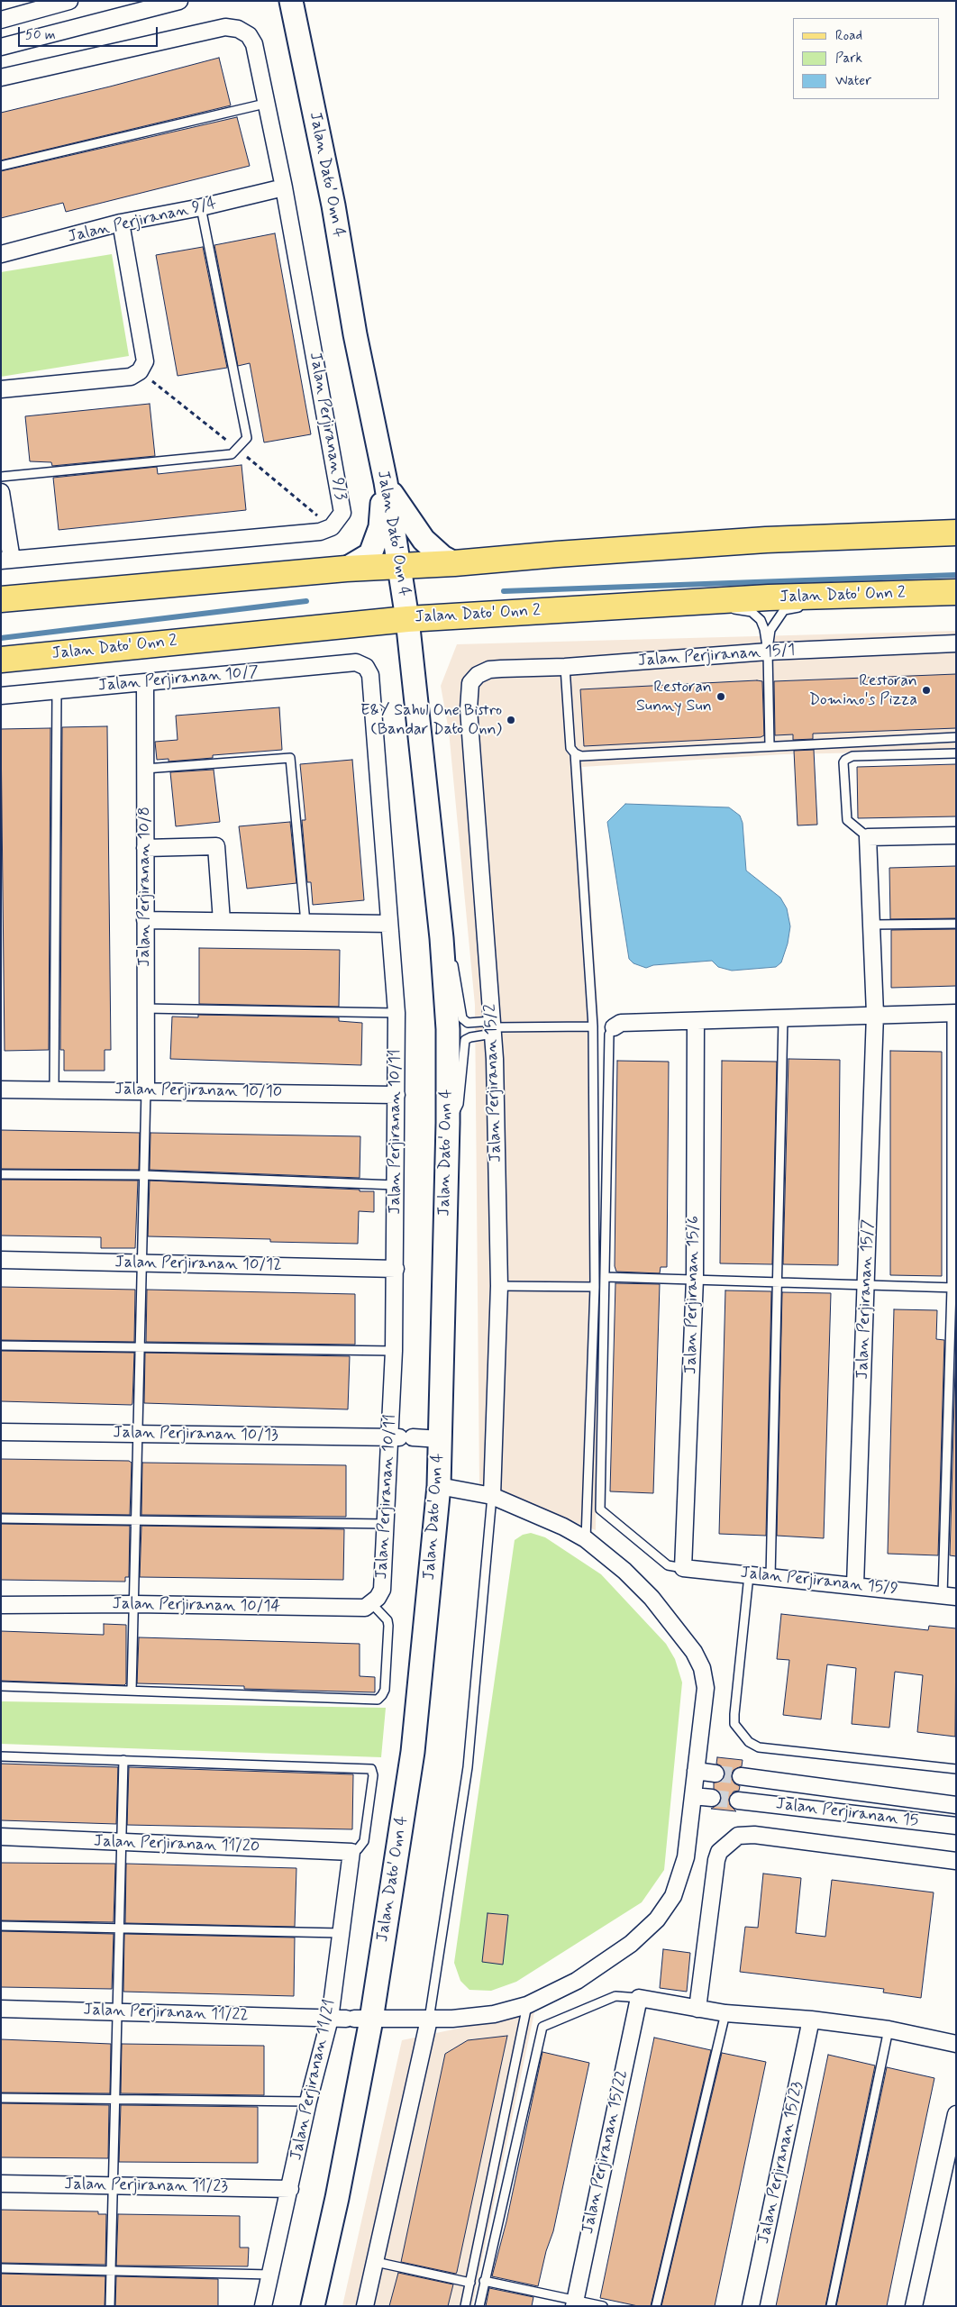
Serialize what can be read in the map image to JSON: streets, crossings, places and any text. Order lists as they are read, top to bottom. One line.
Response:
{"streets":{"main road":["Jalan Dato' Onn 4","Jalan Dato' Onn 2"],"street":["Jalan Perjiranan 9/4","Jalan Perjiranan 9/3","Jalan Perjiranan 15/1","Jalan Perjiranan 10/7","Jalan Perjiranan 10/8","Jalan Perjiranan 15/2","Jalan Perjiranan 10/10","Jalan Perjiranan 10/11","Jalan Perjiranan 10/12","Jalan Perjiranan 15/6","Jalan Perjiranan 15/7","Jalan Perjiranan 10/13","Jalan Perjiranan 15/9","Jalan Perjiranan 10/14","Jalan Perjiranan 15","Jalan Perjiranan 11/20","Jalan Perjiranan 11/22","Jalan Perjiranan 11/21","Jalan Perjiranan 15/22","Jalan Perjiranan 15/23","Jalan Perjiranan 11/23"]},"crossings":[["Jalan Dato' Onn 4","Jalan Dato' Onn 2"],["Jalan Dato' Onn 4","Jalan Perjiranan 10/13"],["Jalan Dato' Onn 4","Jalan Perjiranan 11/22"],["Jalan Perjiranan 9/4","Jalan Perjiranan 9/3"],["Jalan Perjiranan 15/1","Jalan Perjiranan 15/2"],["Jalan Perjiranan 10/7","Jalan Perjiranan 10/8"],["Jalan Perjiranan 10/7","Jalan Perjiranan 10/11"],["Jalan Perjiranan 10/8","Jalan Perjiranan 10/10"],["Jalan Perjiranan 15/2","Jalan Perjiranan 11/22"],["Jalan Perjiranan 10/10","Jalan Perjiranan 10/11"],["Jalan Perjiranan 10/11","Jalan Perjiranan 10/12"],["Jalan Perjiranan 10/11","Jalan Perjiranan 10/13"],["Jalan Perjiranan 10/11","Jalan Perjiranan 10/14"],["Jalan Perjiranan 15/6","Jalan Perjiranan 15/9"],["Jalan Perjiranan 15/7","Jalan Perjiranan 15/9"],["Jalan Perjiranan 11/20","Jalan Perjiranan 11/21"],["Jalan Perjiranan 11/22","Jalan Perjiranan 11/21"],["Jalan Perjiranan 11/21","Jalan Perjiranan 11/23"]],"places":["Restoran Domino's Pizza","Restoran Sunny Sun","E&Y Sahul One Bistro (Bandar Dato Onn)"],"legend":["Road","Park","Water"],"scale_bar":"50 m"}
